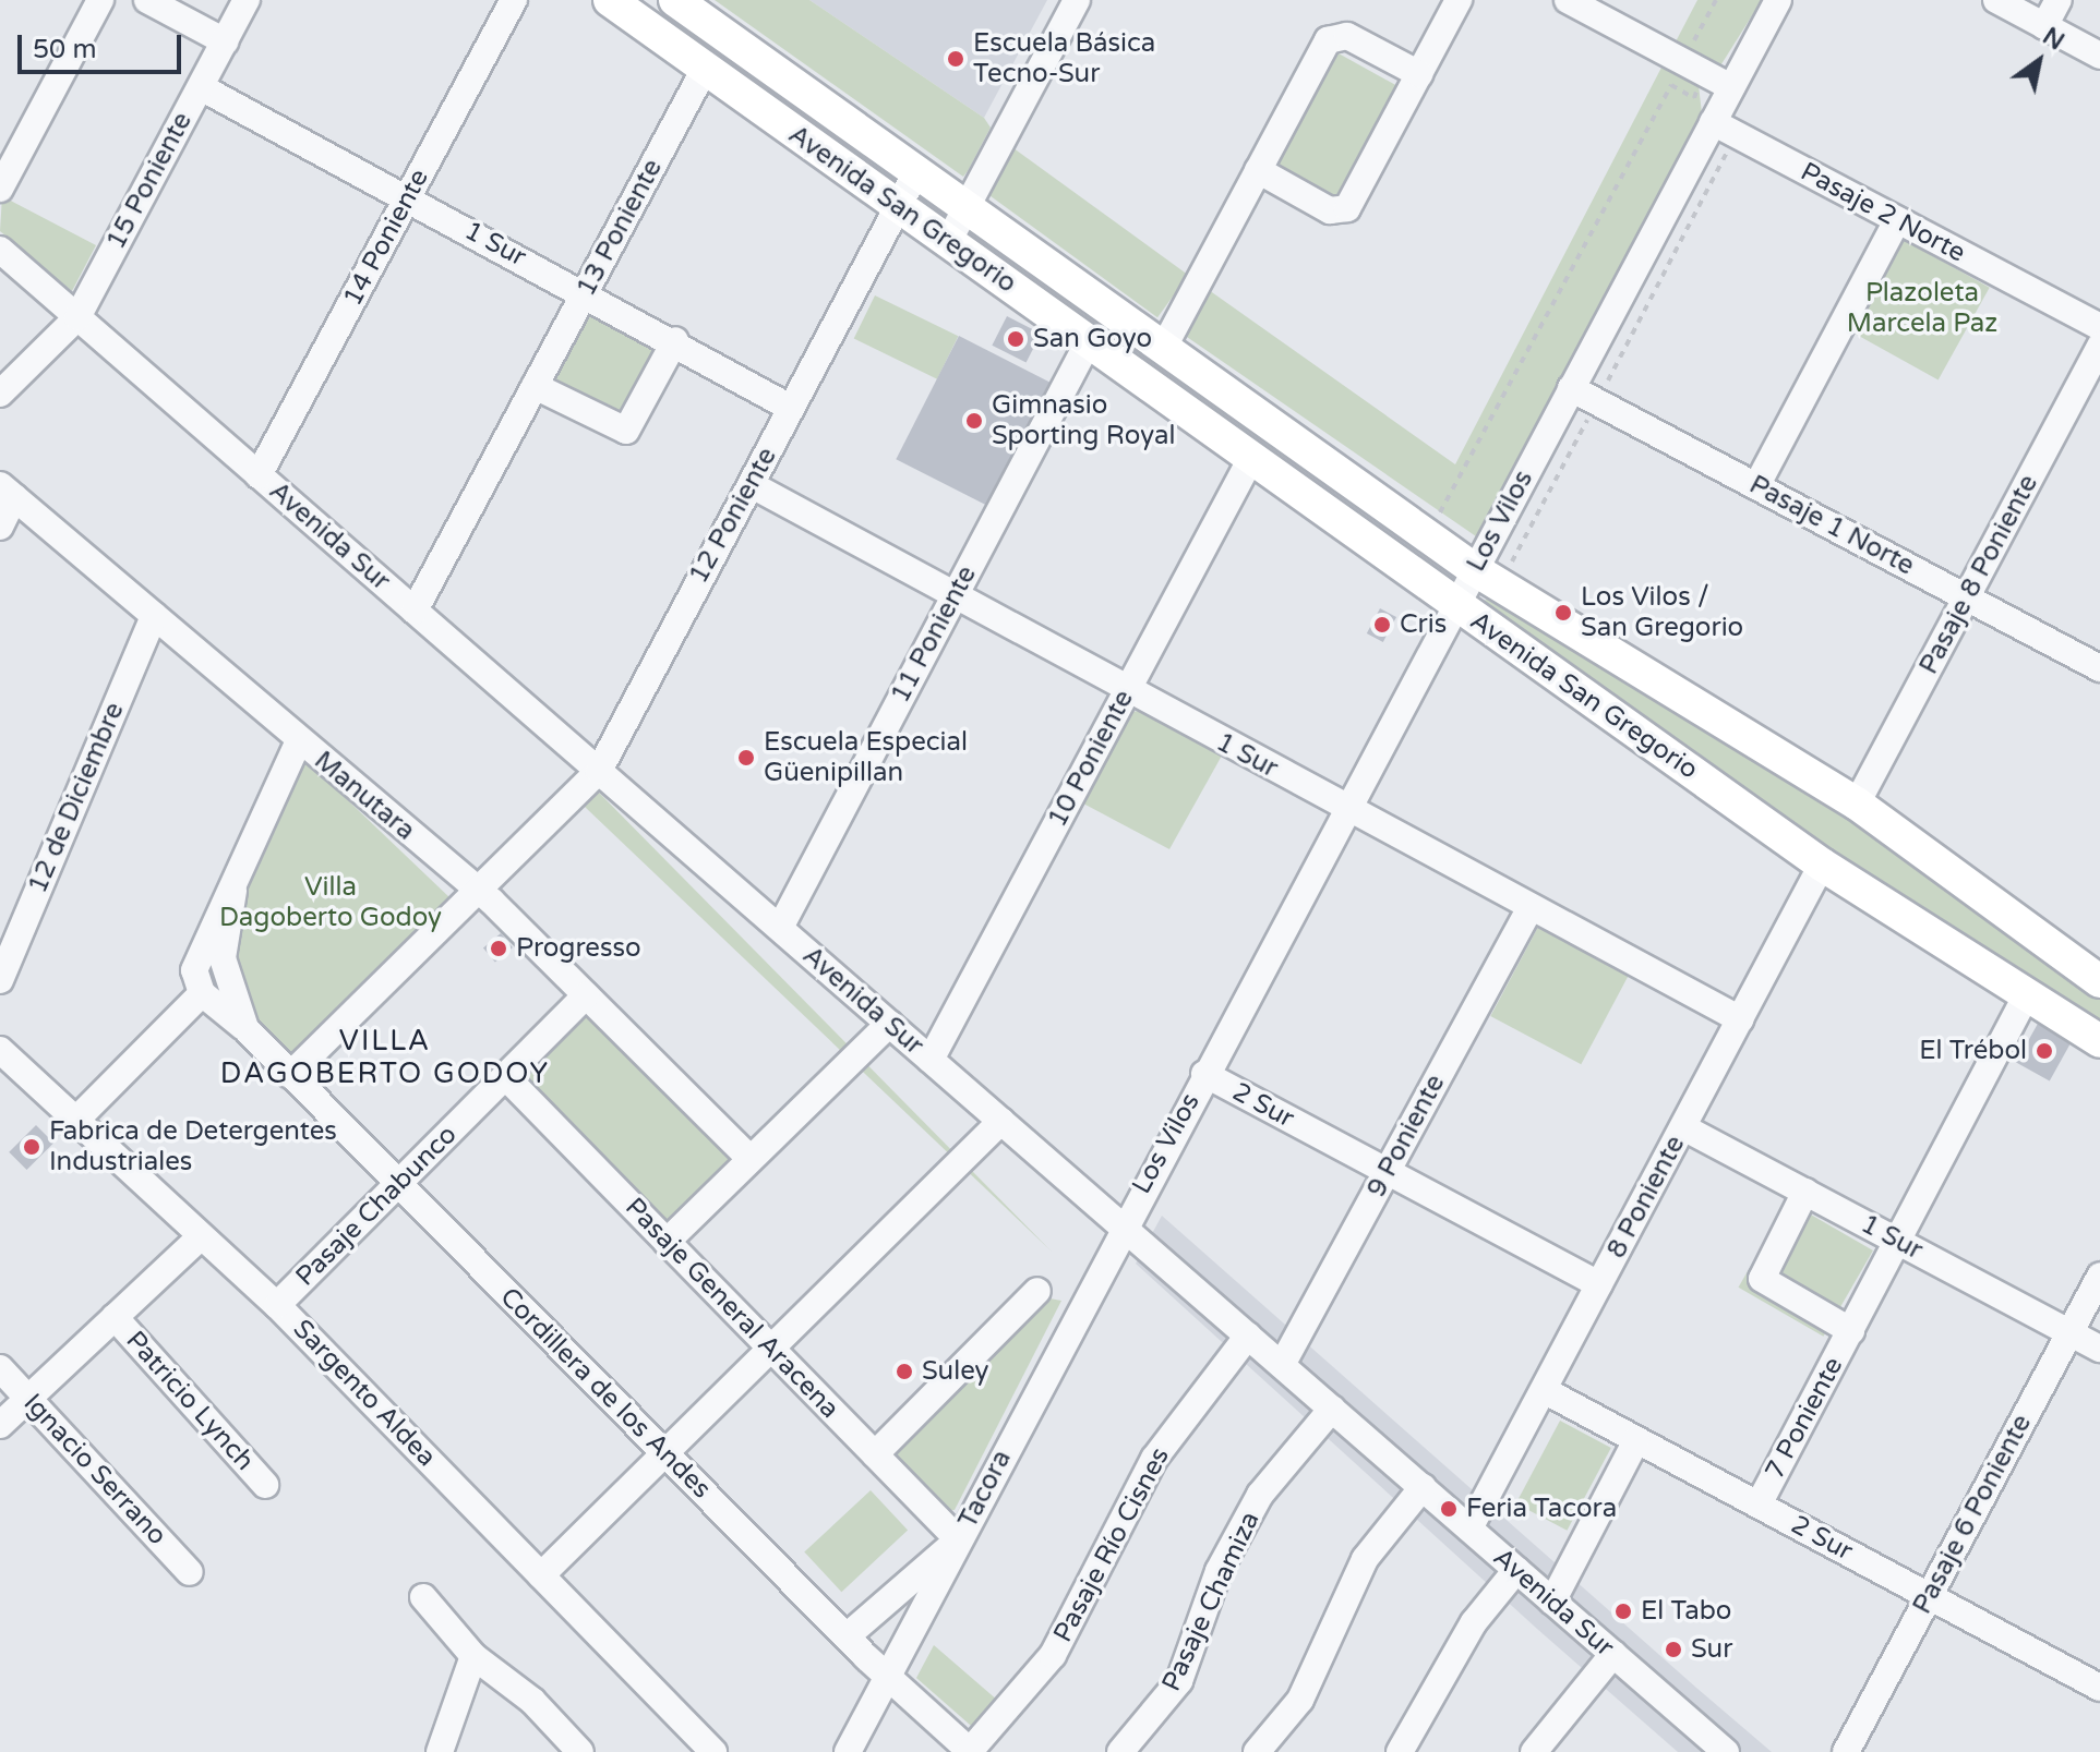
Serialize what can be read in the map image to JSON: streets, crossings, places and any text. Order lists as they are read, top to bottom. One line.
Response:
{"streets":{"main road":["Avenida San Gregorio"],"street":["15 Poniente","Pasaje 2 Norte","13 Poniente","14 Poniente","1 Sur","12 Poniente","Los Vilos","Pasaje 1 Norte","Avenida Sur","Pasaje 8 Poniente","11 Poniente","10 Poniente","Manutara","12 de Diciembre","2 Sur","9 Poniente","8 Poniente","Pasaje Chabunco","Pasaje General Aracena","Sargento Aldea","Cordillera de los Andes","Patricio Lynch","7 Poniente","Ignacio Serrano","Tacora","Pasaje 6 Poniente","Pasaje Río Cisnes","Pasaje Chamiza"]},"crossings":[["15 Poniente","1 Sur"],["15 Poniente","Avenida Sur"],["Avenida San Gregorio","13 Poniente"],["Avenida San Gregorio","12 Poniente"],["Avenida San Gregorio","Los Vilos"],["Avenida San Gregorio","Pasaje 8 Poniente"],["Avenida San Gregorio","11 Poniente"],["Avenida San Gregorio","10 Poniente"],["Avenida San Gregorio","8 Poniente"],["Avenida San Gregorio","7 Poniente"],["Pasaje 2 Norte","Los Vilos"],["13 Poniente","1 Sur"],["13 Poniente","Avenida Sur"],["14 Poniente","1 Sur"],["14 Poniente","Avenida Sur"],["1 Sur","12 Poniente"],["1 Sur","Los Vilos"],["1 Sur","11 Poniente"],["1 Sur","10 Poniente"],["1 Sur","9 Poniente"],["1 Sur","8 Poniente"],["1 Sur","7 Poniente"],["1 Sur","Pasaje 6 Poniente"],["12 Poniente","Avenida Sur"],["12 Poniente","Manutara"],["12 Poniente","Cordillera de los Andes"],["Los Vilos","Pasaje 1 Norte"],["Los Vilos","Avenida Sur"],["Los Vilos","2 Sur"],["Los Vilos","Tacora"],["Pasaje 1 Norte","Pasaje 8 Poniente"],["Avenida Sur","11 Poniente"],["Avenida Sur","10 Poniente"],["Avenida Sur","9 Poniente"],["Avenida Sur","8 Poniente"],["Avenida Sur","Tacora"],["Avenida Sur","Pasaje Río Cisnes"],["Avenida Sur","Pasaje Chamiza"],["Manutara","12 de Diciembre"],["Manutara","Pasaje Chabunco"],["2 Sur","9 Poniente"],["2 Sur","8 Poniente"],["2 Sur","7 Poniente"],["2 Sur","Pasaje 6 Poniente"],["Pasaje Chabunco","Pasaje General Aracena"],["Pasaje Chabunco","Sargento Aldea"],["Pasaje Chabunco","Cordillera de los Andes"],["Pasaje General Aracena","Tacora"],["Cordillera de los Andes","Tacora"],["Cordillera de los Andes","Pasaje Río Cisnes"]],"districts":["VILLA DAGOBERTO GODOY"],"parks":["Plazoleta Marcela Paz","Villa Dagoberto Godoy"],"places":["Escuela Básica Tecno-Sur","San Goyo","Gimnasio Sporting Royal","Los Vilos / San Gregorio","Cris","Escuela Especial Güenipillan","Progresso","El Trébol","Fabrica de Detergentes Industriales","Suley","Feria Tacora","El Tabo","Sur"],"scale_bar":"50 m","north":"top right"}
